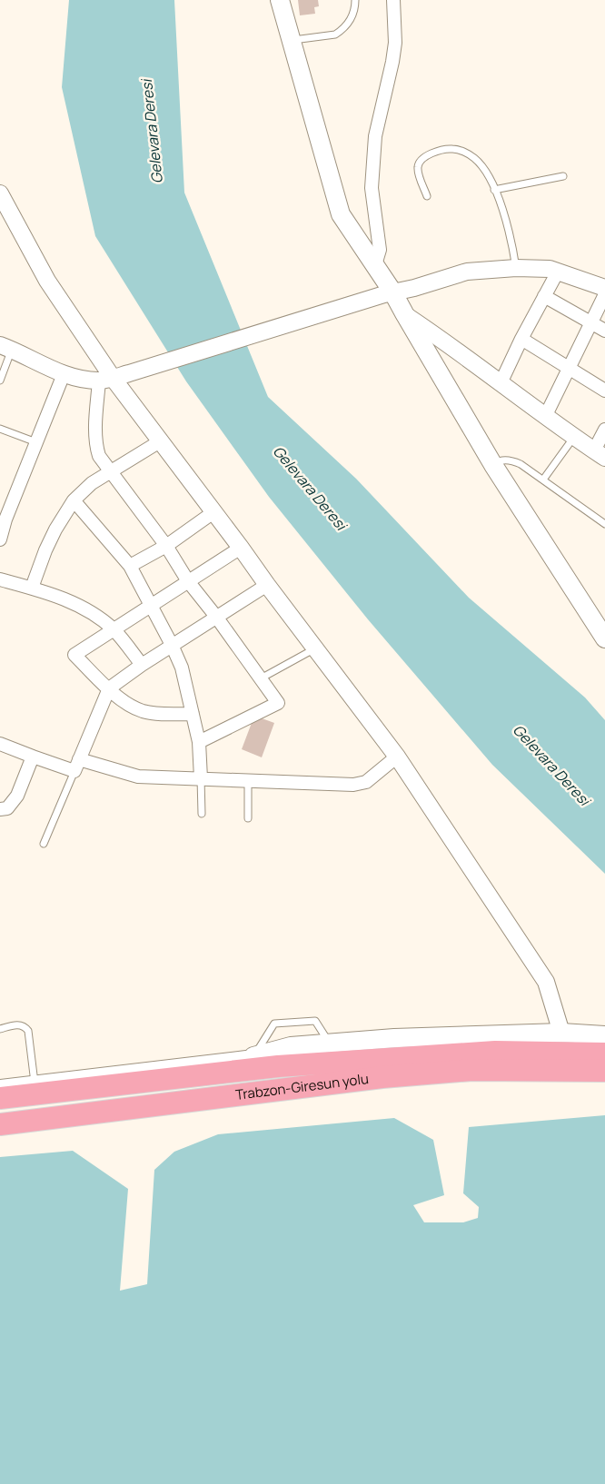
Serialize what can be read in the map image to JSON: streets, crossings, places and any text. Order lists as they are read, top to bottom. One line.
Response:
{"streets":{"highway":["Trabzon-Giresun yolu"]},"water":["Gelevara Deresi"]}
